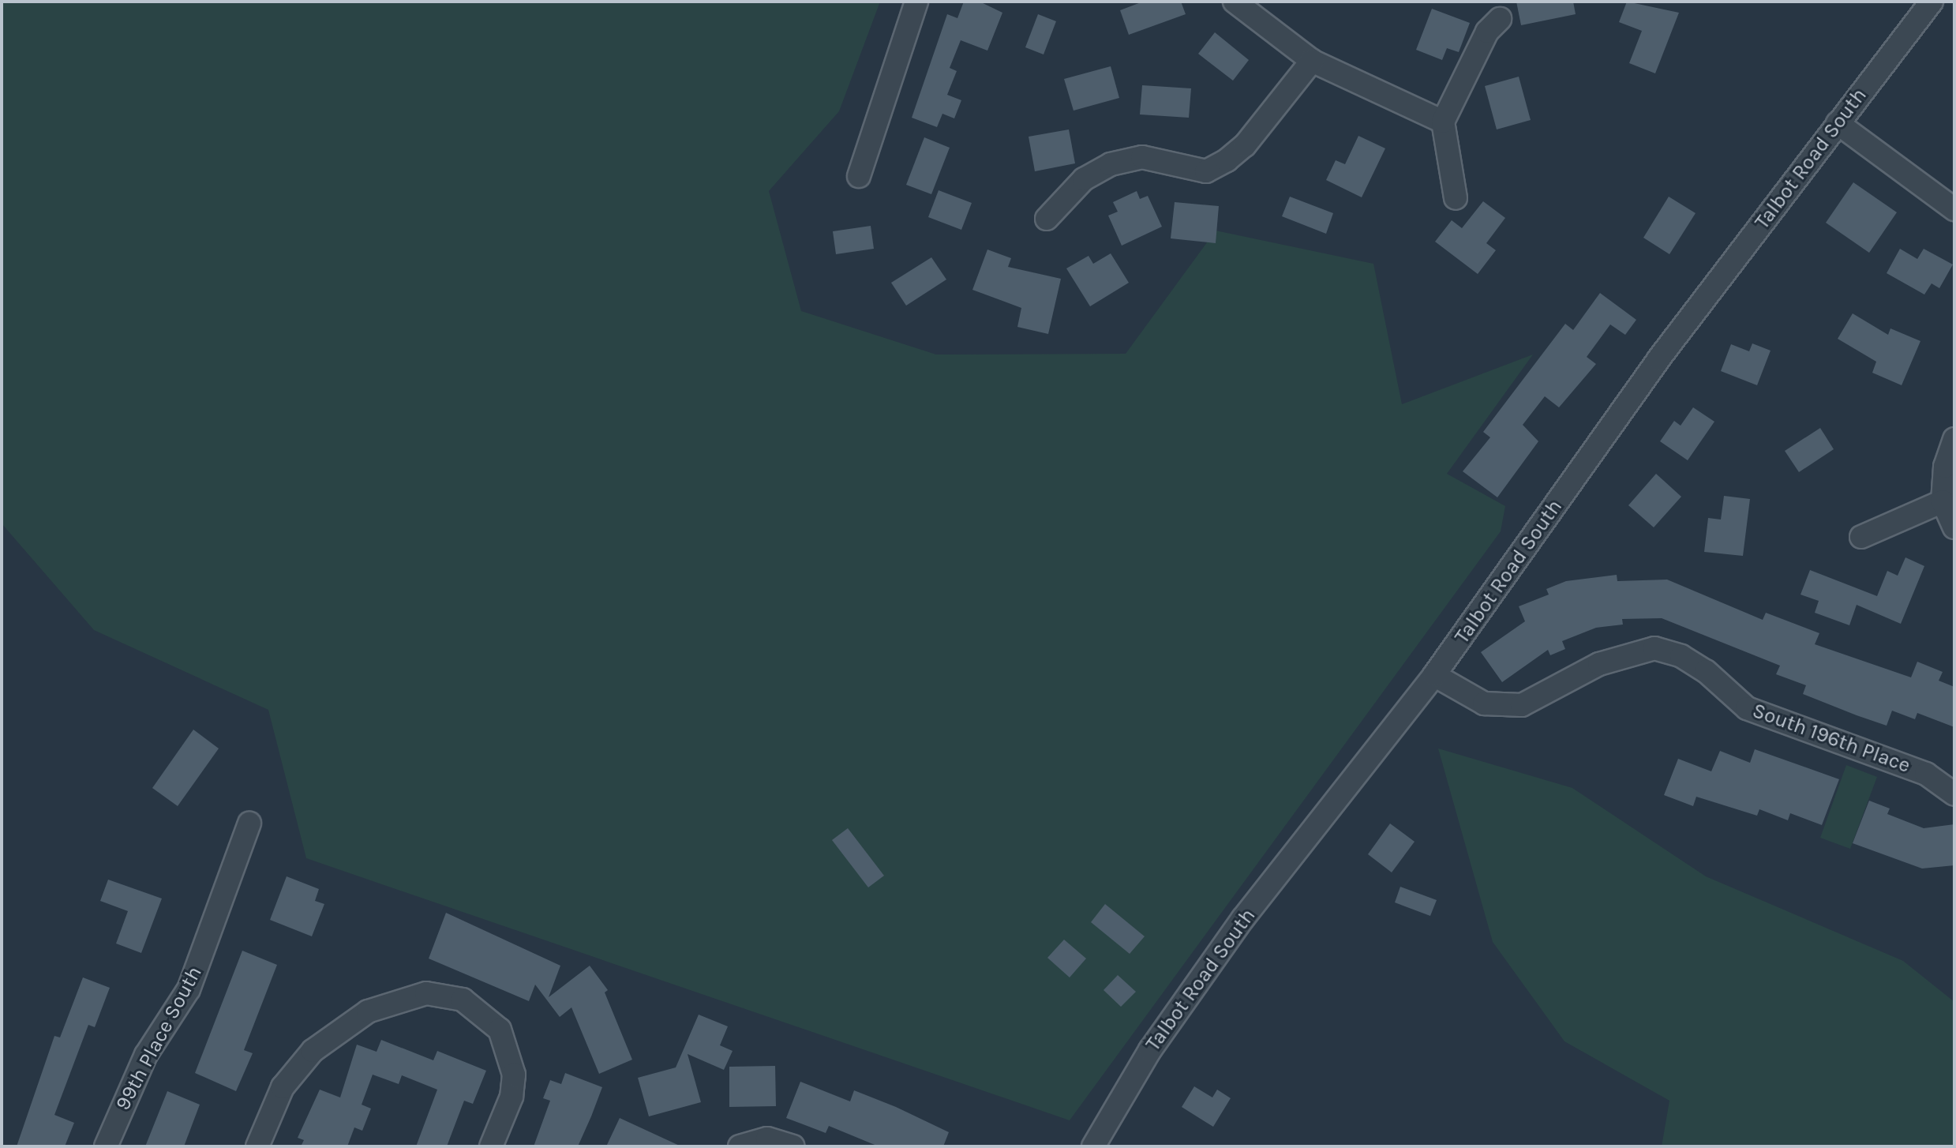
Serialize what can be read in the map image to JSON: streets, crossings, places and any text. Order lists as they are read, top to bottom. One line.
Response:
{"streets":{"street":["Talbot Road South","South 196th Place","99th Place South"]},"crossings":[["Talbot Road South","South 196th Place"]]}
